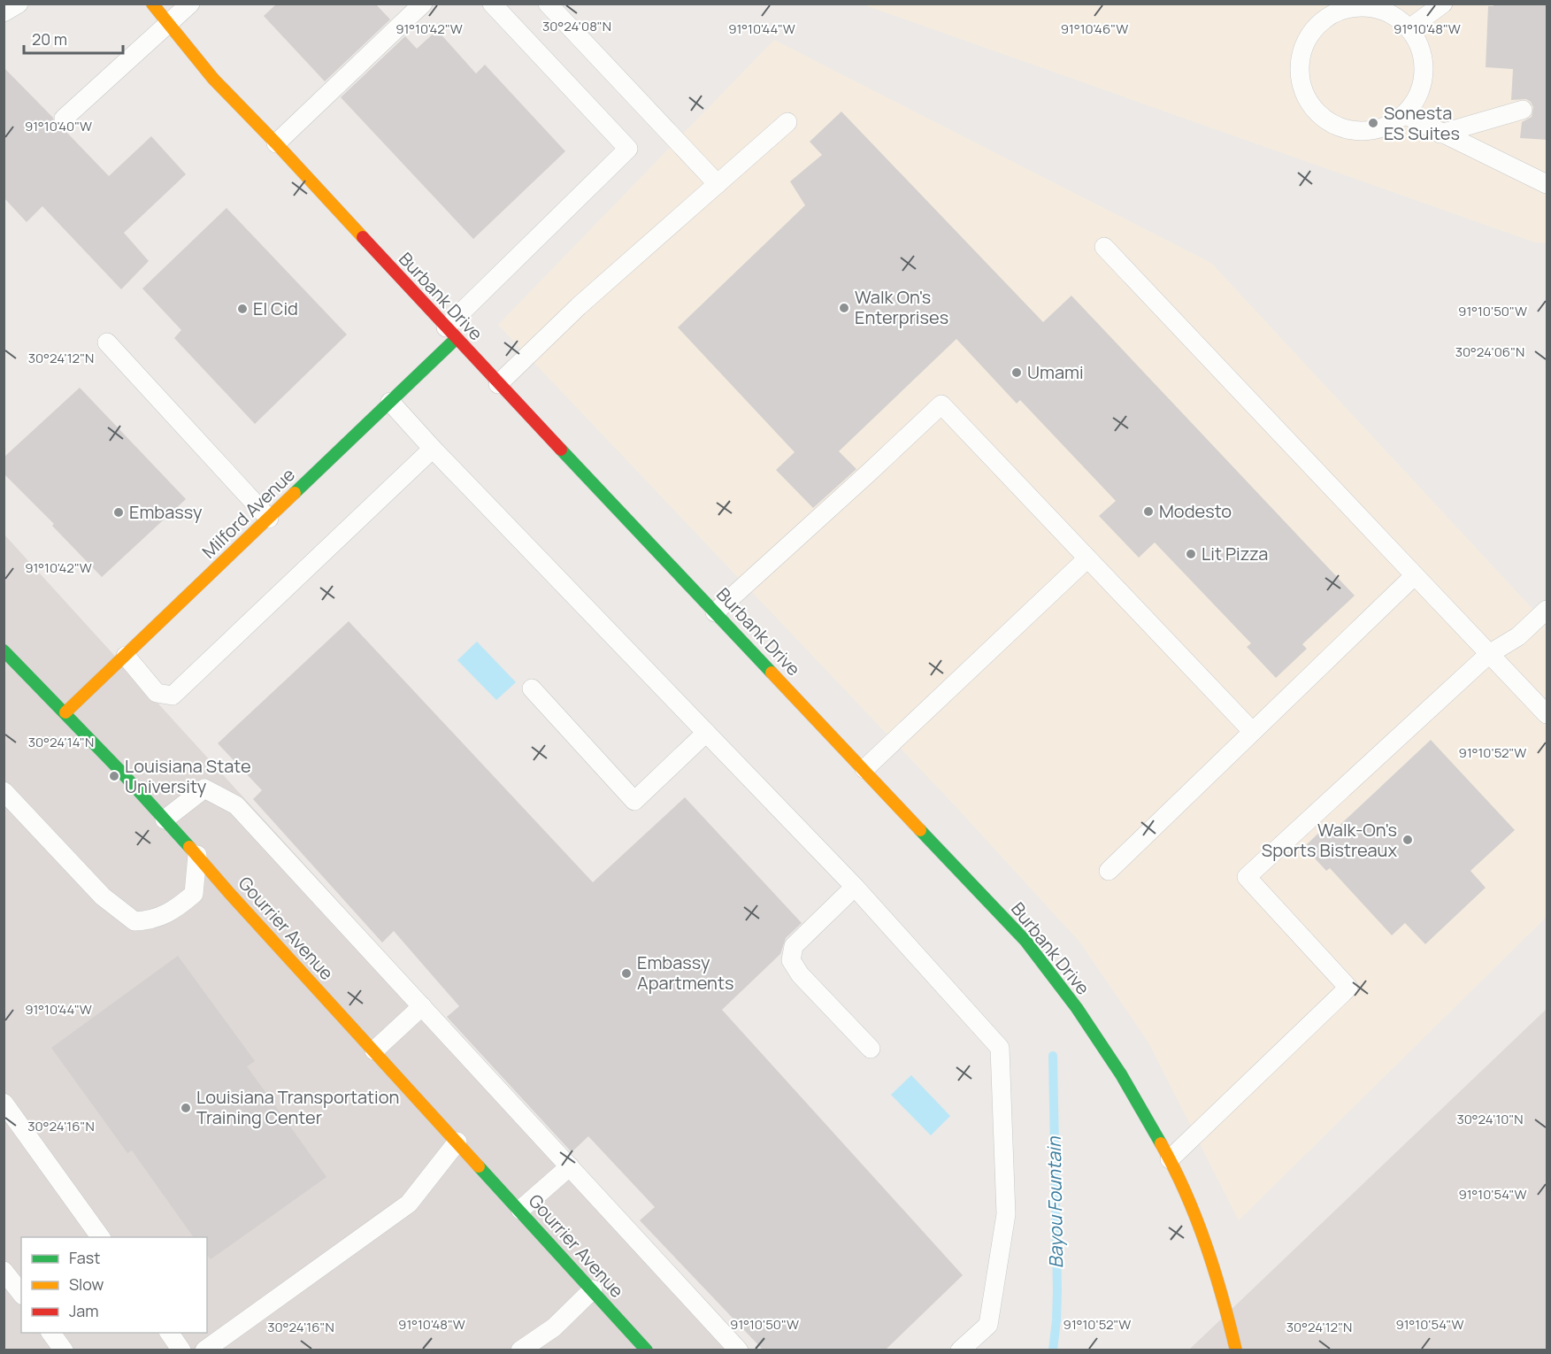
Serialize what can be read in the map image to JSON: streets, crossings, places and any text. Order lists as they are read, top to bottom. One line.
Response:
{"streets":{"main road":["Burbank Drive","Milford Avenue","Gourrier Avenue"]},"crossings":[["Burbank Drive","Milford Avenue"],["Milford Avenue","Gourrier Avenue"]],"water":["Bayou Fountain"],"places":["Sonesta ES Suites","Walk On's Enterprises","El Cid","Umami","Modesto","Embassy","Lit Pizza","Louisiana State University","Walk-On's Sports Bistreaux","Embassy Apartments","Louisiana Transportation Training Center"],"legend":["Fast","Slow","Jam"],"scale_bar":"20 m","coordinates":["30°24'08\"N","91°10'42\"W","91°10'44\"W","91°10'46\"W","91°10'48\"W","91°10'40\"W","91°10'50\"W","30°24'06\"N","30°24'12\"N","30°24'14\"N","91°10'52\"W","30°24'10\"N","30°24'16\"N","91°10'54\"W"]}
